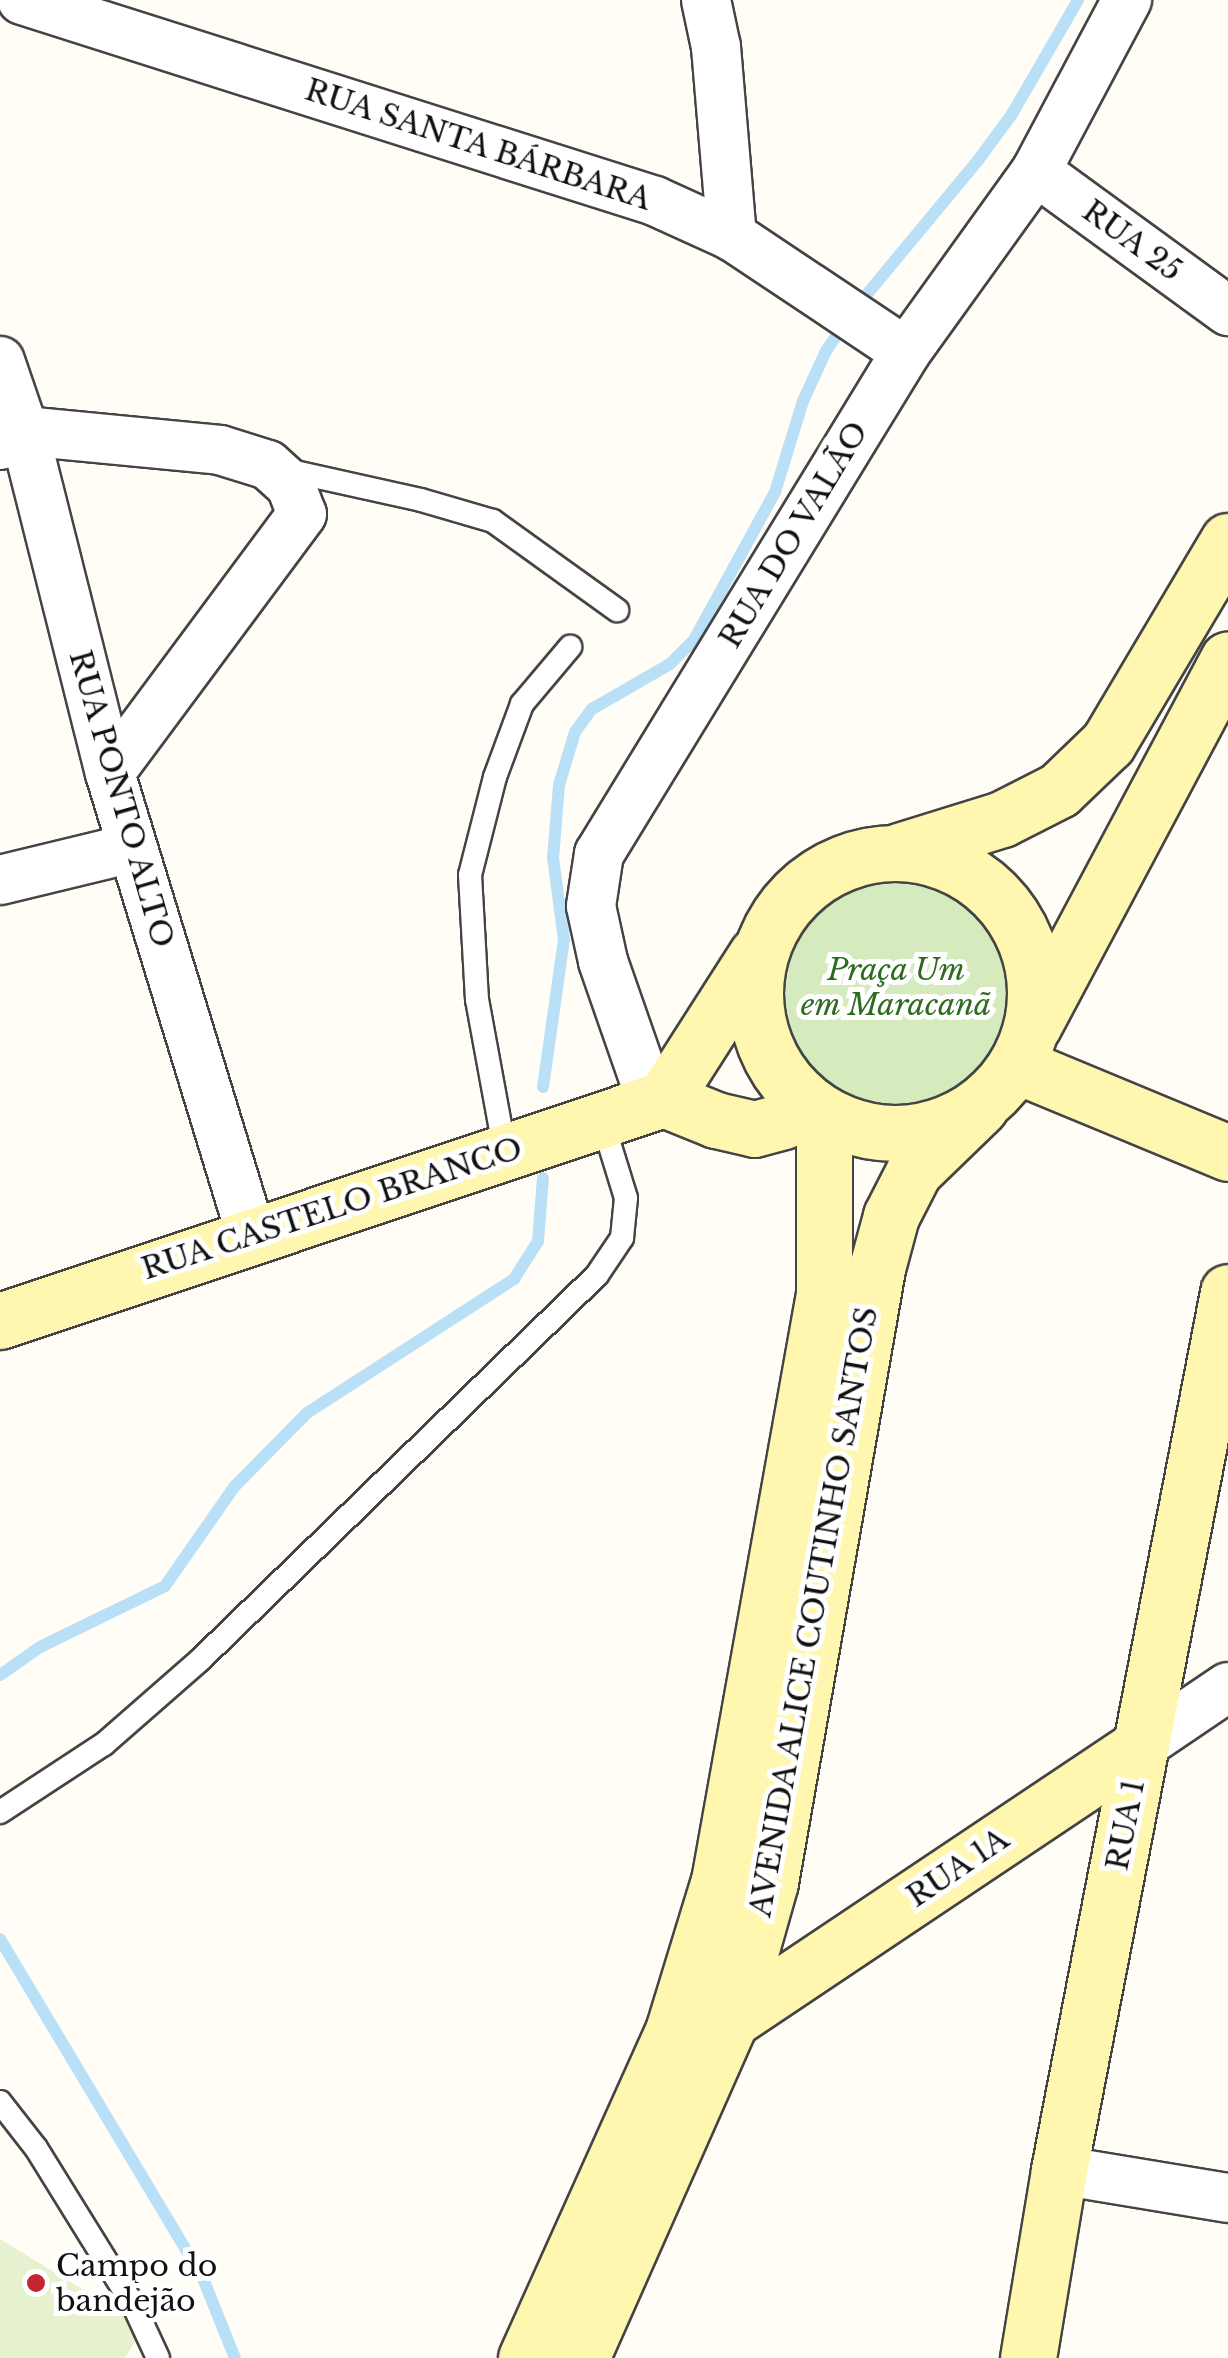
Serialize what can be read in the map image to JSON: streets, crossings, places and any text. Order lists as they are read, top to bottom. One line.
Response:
{"streets":{"main road":["RUA CASTELO BRANCO","AVENIDA ALICE COUTINHO SANTOS","RUA 1","RUA 1A"],"street":["RUA SANTA BÁRBARA","RUA 25","RUA DO VALÃO","RUA PONTO ALTO"]},"crossings":[["RUA SANTA BÁRBARA","RUA DO VALÃO"],["RUA 25","RUA DO VALÃO"],["RUA DO VALÃO","RUA CASTELO BRANCO"],["RUA PONTO ALTO","RUA CASTELO BRANCO"],["AVENIDA ALICE COUTINHO SANTOS","RUA 1A"],["RUA 1","RUA 1A"]],"parks":["Praça Um em Maracanã"],"places":["Campo do bandejão"]}
